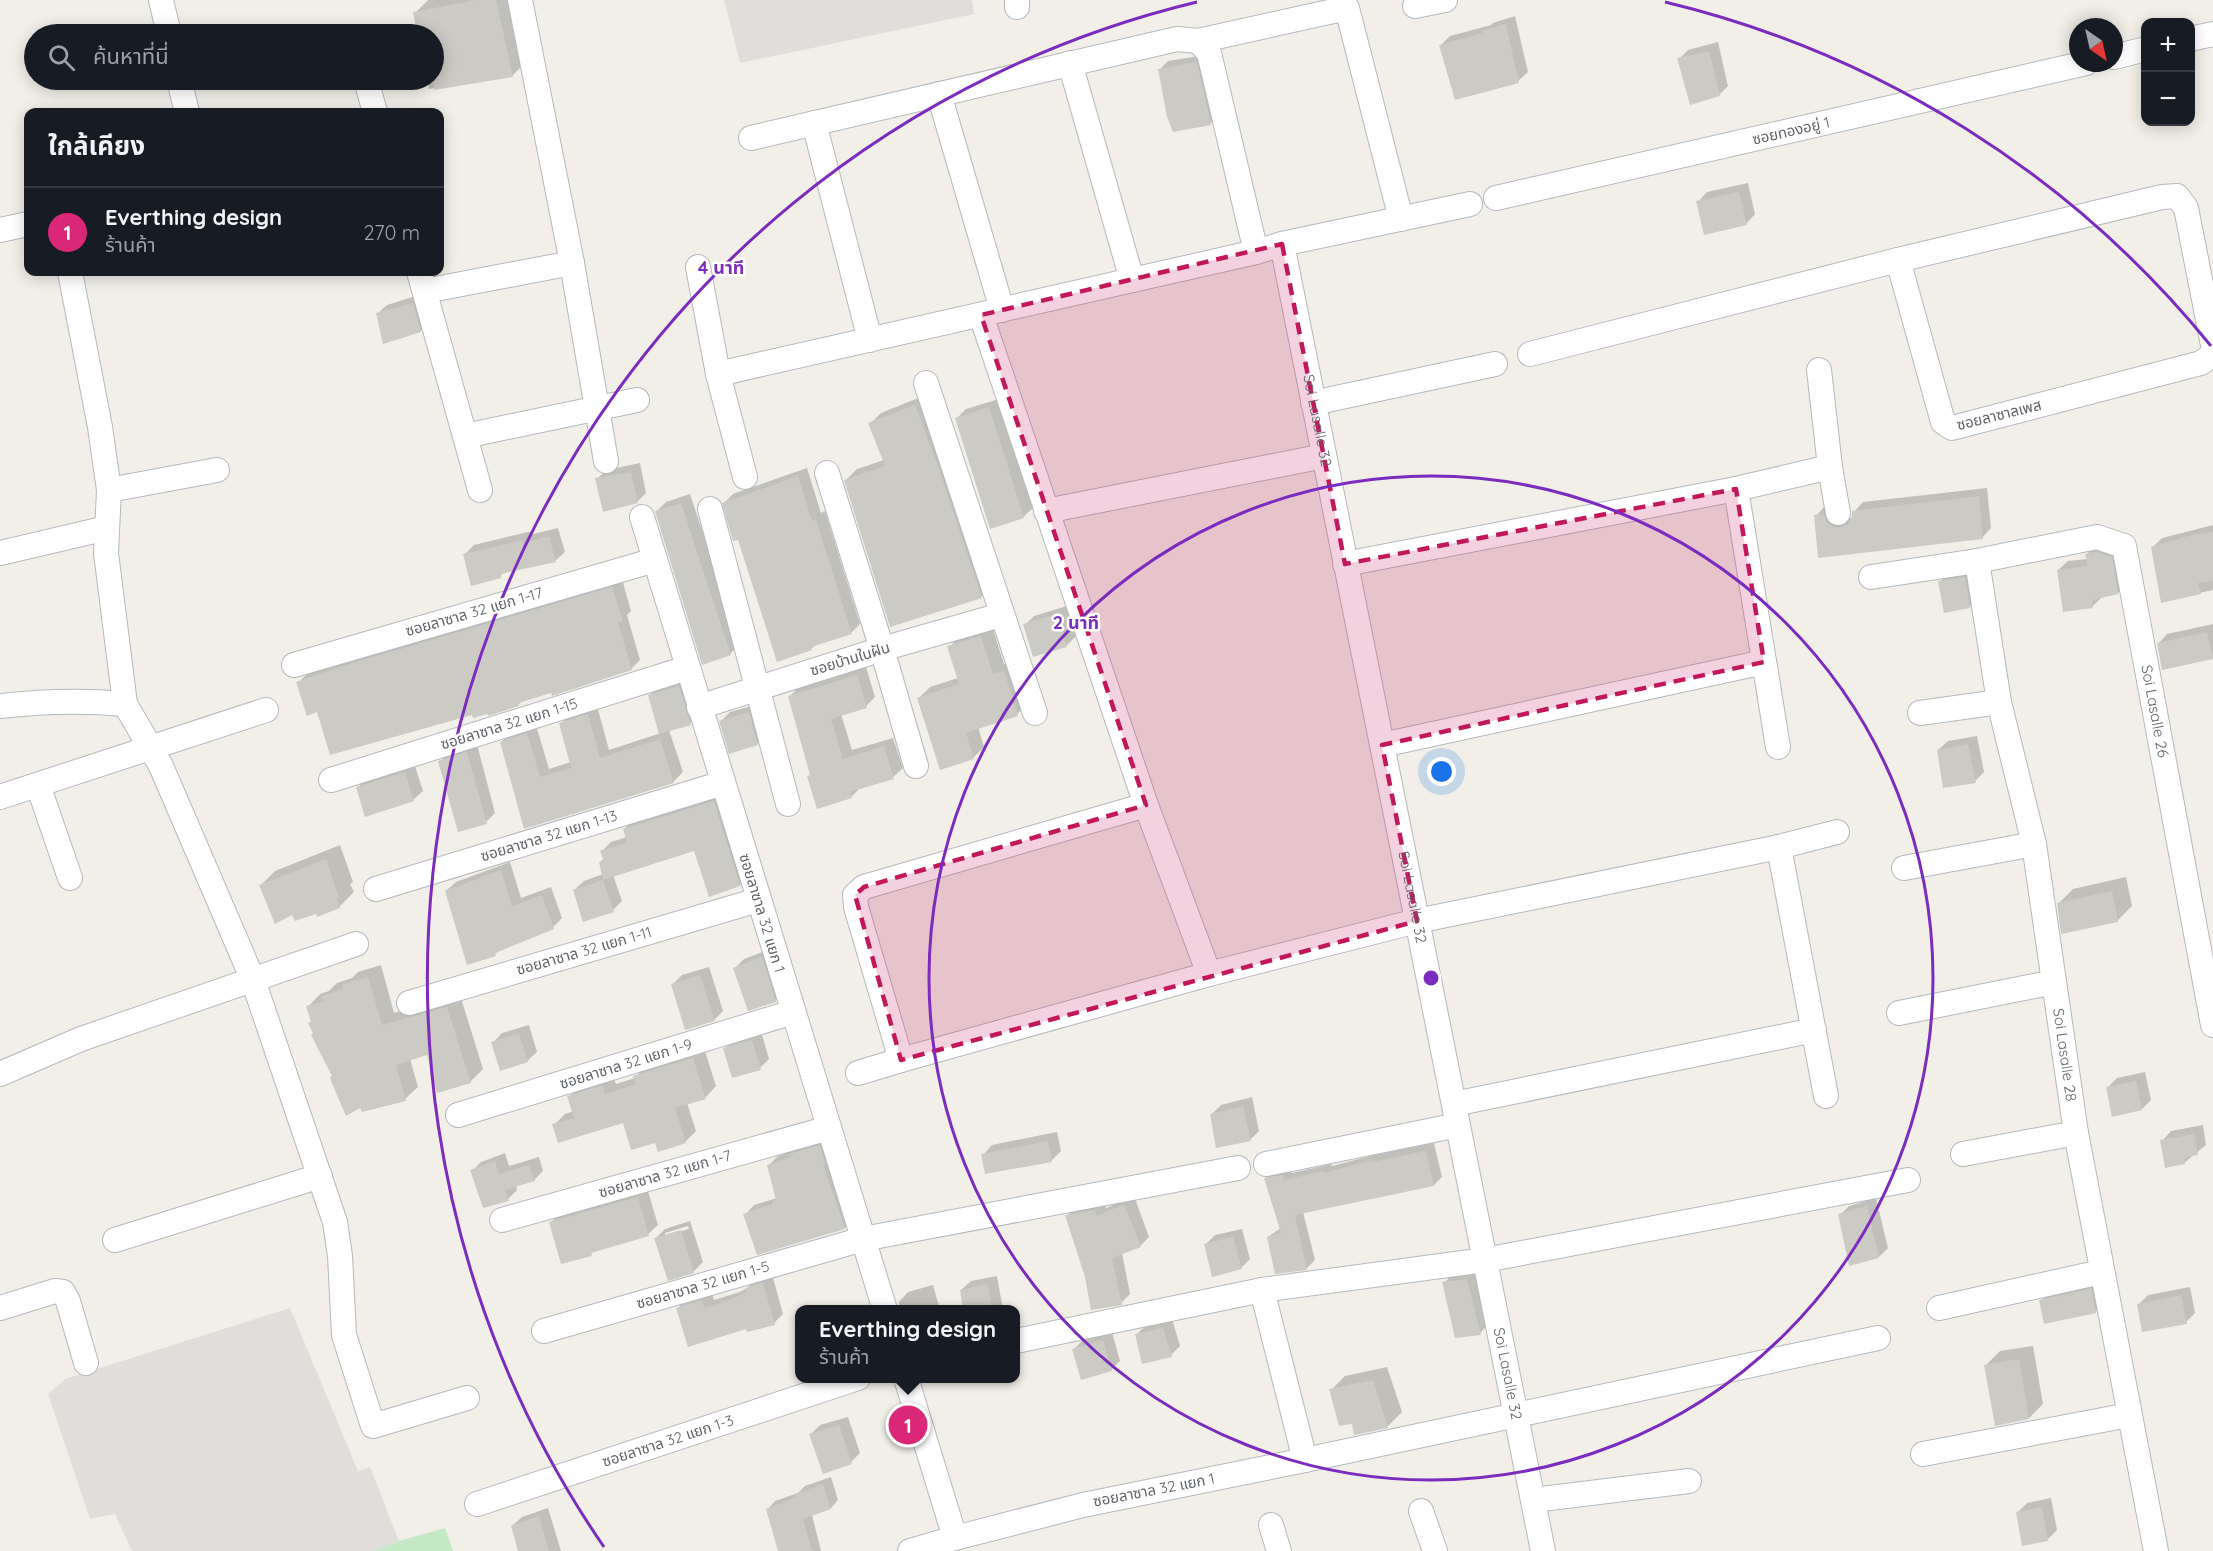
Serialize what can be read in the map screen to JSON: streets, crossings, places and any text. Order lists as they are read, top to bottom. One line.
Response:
{"streets":{"street":["ซอยทองอยู่ 1","ซอยลาซาลเพส","Soi Lasalle 32","ซอยลาซาล 32 แยก 1-17","ซอยบ้านในฝัน","Soi Lasalle 26","ซอยลาซาล 32 แยก 1-15","ซอยลาซาล 32 แยก 1-13","ซอยลาซาล 32 แยก 1","ซอยลาซาล 32 แยก 1-11","Soi Lasalle 28","ซอยลาซาล 32 แยก 1-9","ซอยลาซาล 32 แยก 1-7","ซอยลาซาล 32 แยก 1-5","ซอยลาซาล 32 แยก 1-3"]},"crossings":[["Soi Lasalle 32","ซอยลาซาล 32 แยก 1"],["ซอยลาซาล 32 แยก 1-17","ซอยลาซาล 32 แยก 1"],["ซอยบ้านในฝัน","ซอยลาซาล 32 แยก 1"],["Soi Lasalle 26","Soi Lasalle 28"],["ซอยลาซาล 32 แยก 1-15","ซอยลาซาล 32 แยก 1"],["ซอยลาซาล 32 แยก 1-13","ซอยลาซาล 32 แยก 1"],["ซอยลาซาล 32 แยก 1","ซอยลาซาล 32 แยก 1-11"],["ซอยลาซาล 32 แยก 1","ซอยลาซาล 32 แยก 1-9"],["ซอยลาซาล 32 แยก 1","ซอยลาซาล 32 แยก 1-7"],["ซอยลาซาล 32 แยก 1","ซอยลาซาล 32 แยก 1-5"]],"north":"bottom right","page":{"map_buttons":["+","−"],"search":"ค้นหาที่นี่","heading":"ใกล้เคียง","list":[{"mark":"1","name":"Everthing design","note":"ร้านค้า","value":"270 m"}],"popup":["Everthing design","ร้านค้า"],"pins":"1"},"rings":["4 นาที","2 นาที"]}
